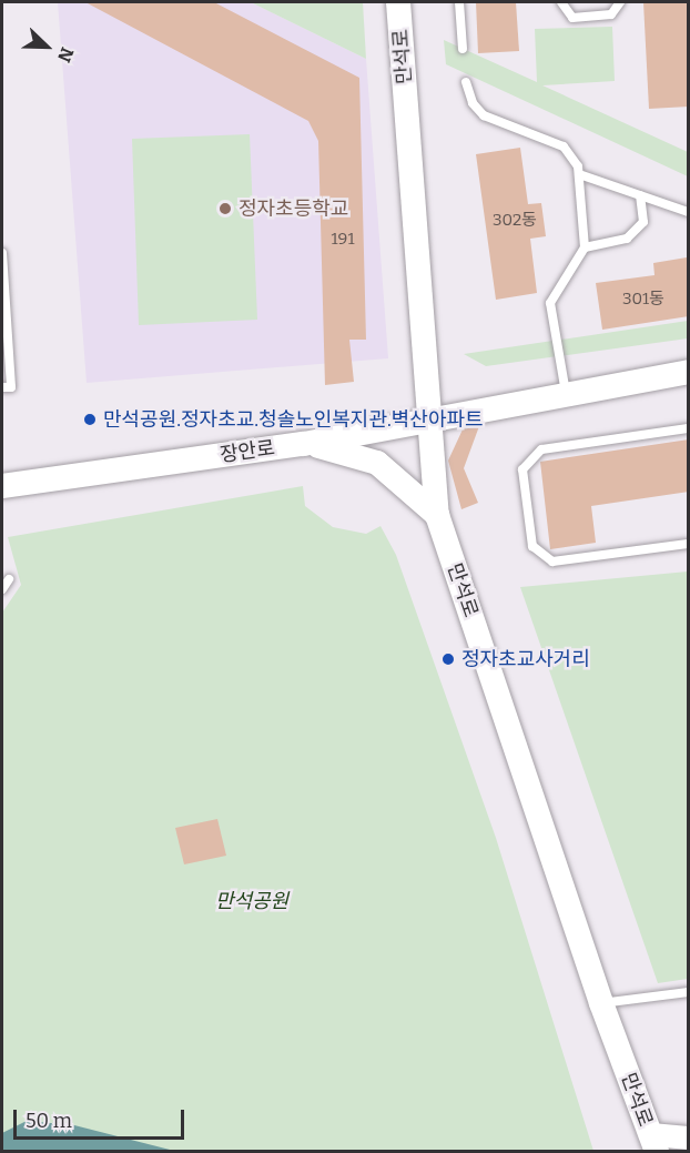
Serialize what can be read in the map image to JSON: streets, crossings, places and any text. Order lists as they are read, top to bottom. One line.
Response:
{"streets":{"main road":["만석로","장안로"]},"crossings":[["만석로","장안로"]],"parks":["만석공원"],"places":["정자초등학교","만석공원.정자초교.청솔노인복지관.벽산아파트","정자초교사거리"],"house_numbers":["302동","191","301동"],"scale_bar":"50 m","north":"bottom right"}
